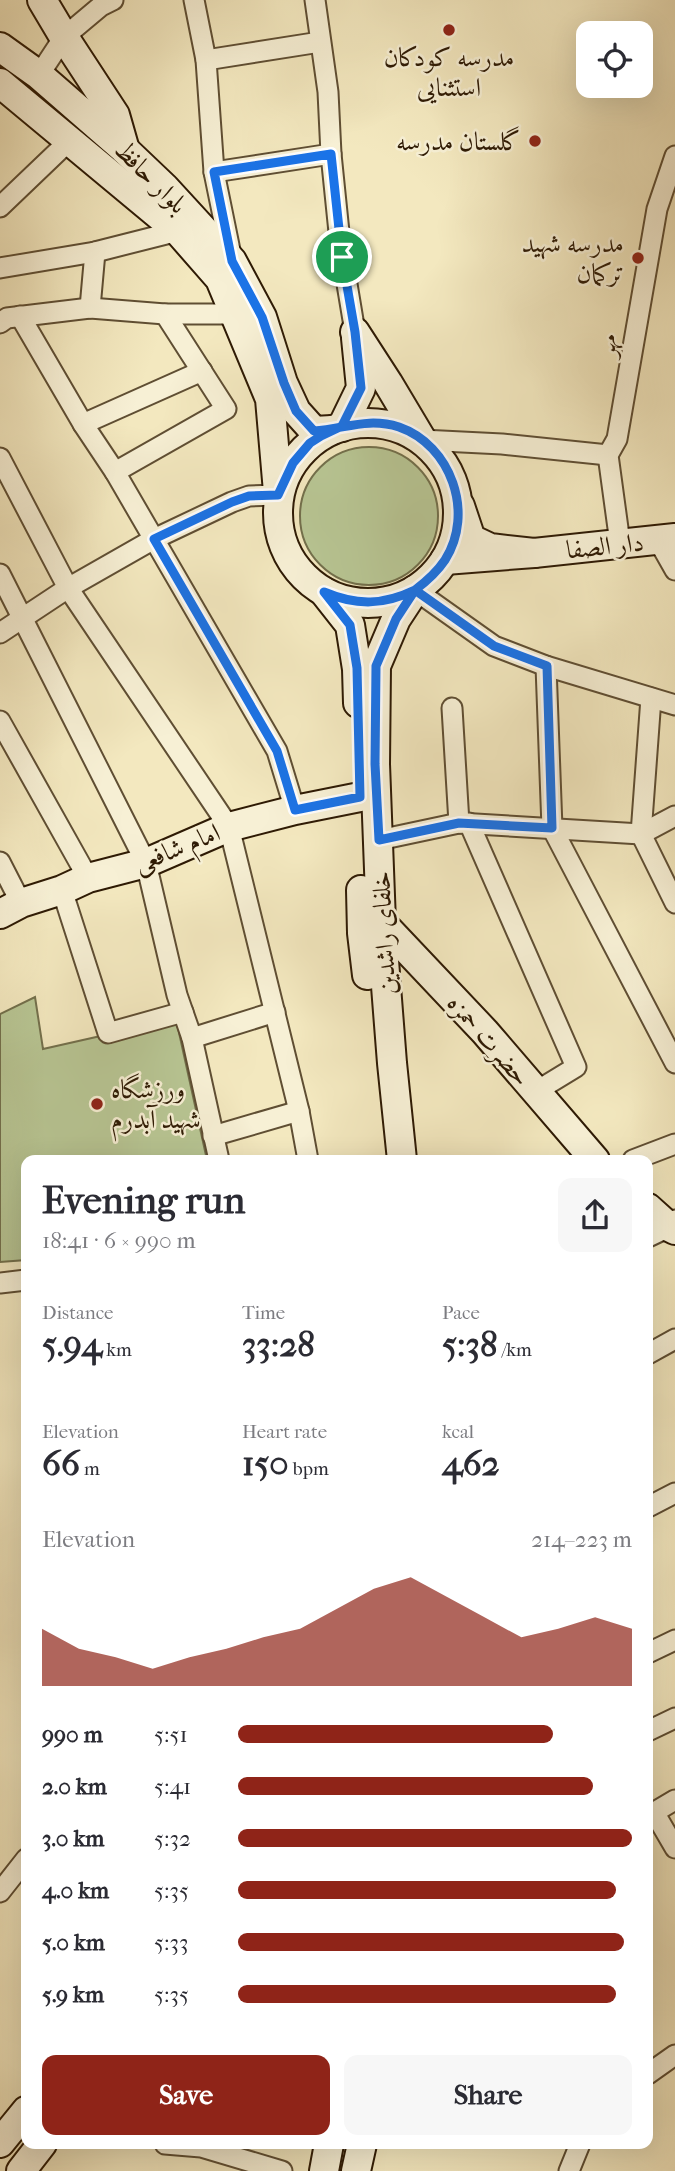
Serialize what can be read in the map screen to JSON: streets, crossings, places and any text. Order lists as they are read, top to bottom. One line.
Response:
{"streets":{"main road":["بلوار حافظ","دار الصفا","امام شافعی","خلفای راشدین","حضرت حمزه"],"street":["مهر"]},"crossings":[["بلوار حافظ","خلفای راشدین"],["مهر","دار الصفا"],["امام شافعی","خلفای راشدین"],["خلفای راشدین","حضرت حمزه"]],"places":["مدرسه کودکان استثنایی","گلستان مدرسه","مدرسه شهید ترکمان","ورزشگاه شهید آبدرم"],"page":{"heading":["Evening run","18:41 · 6 × 990 m"],"stats":[["Distance","5.94 km"],["Time","33:28"],["Pace","5:38 /km"],["Elevation","66 m"],["Heart rate","150 bpm"],["kcal","462"]],"chart":["Elevation","214–223 m"],"list":[{"name":"990 m","note":"5:51"},{"name":"2.0 km","note":"5:41"},{"name":"3.0 km","note":"5:32"},{"name":"4.0 km","note":"5:35"},{"name":"5.0 km","note":"5:33"},{"name":"5.9 km","note":"5:35"}],"buttons":["Save","Share"]}}
